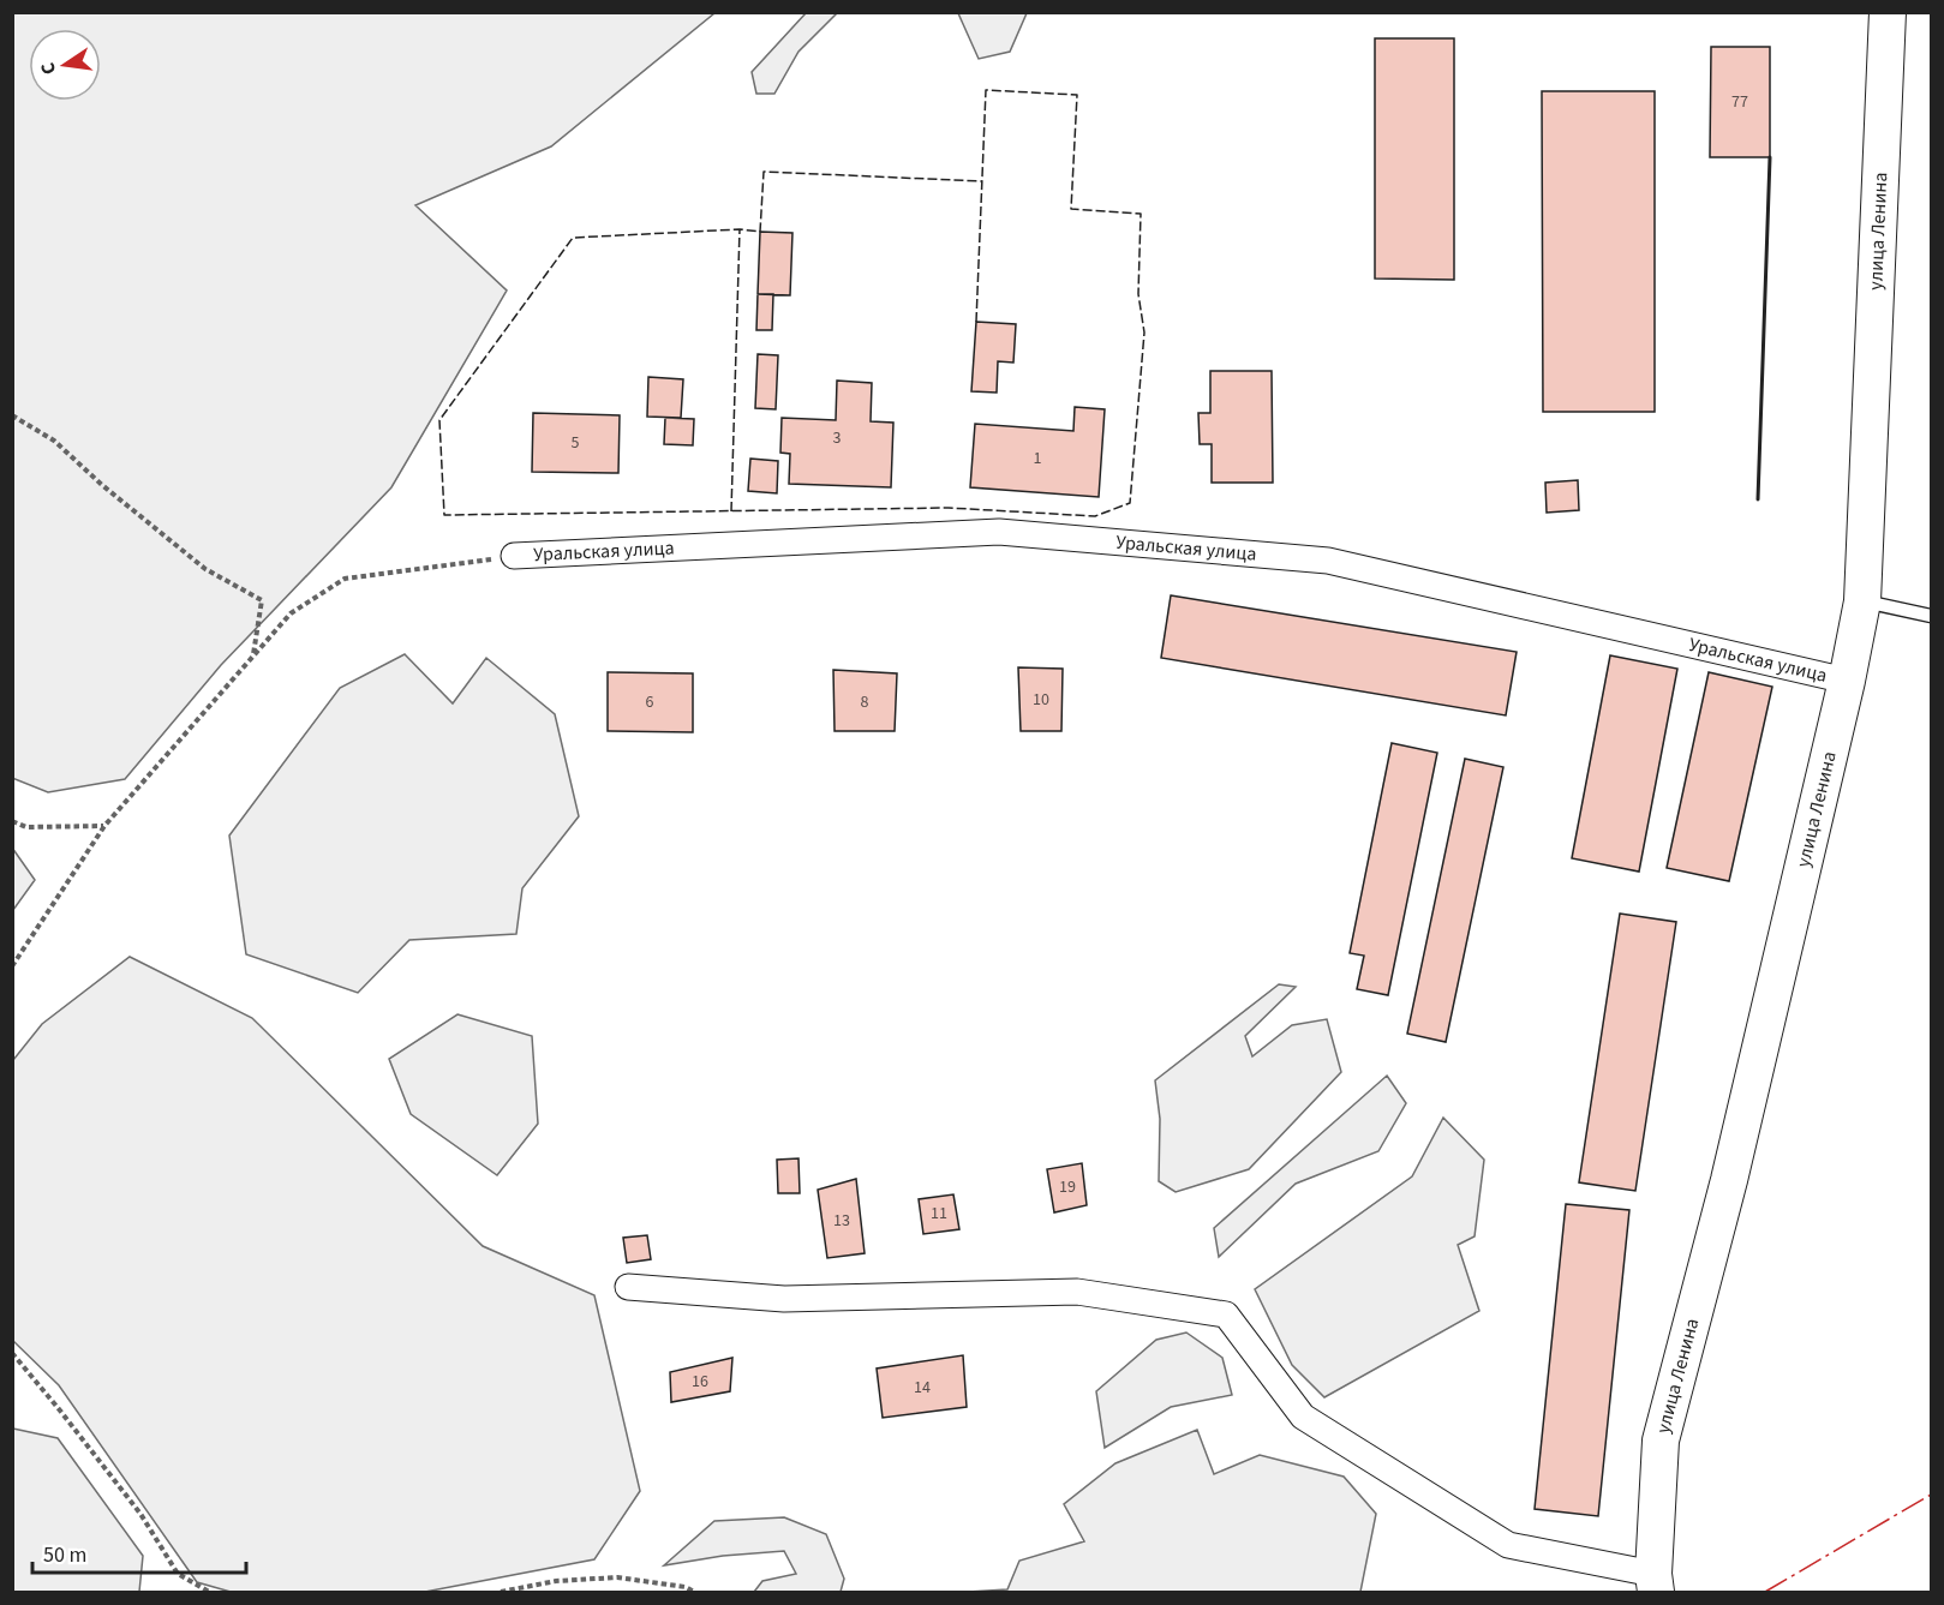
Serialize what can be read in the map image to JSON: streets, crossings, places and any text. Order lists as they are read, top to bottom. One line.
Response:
{"streets":{"street":["улица Ленина","Уральская улица"]},"crossings":[["улица Ленина","Уральская улица"]],"house_numbers":["77","3","5","1","10","6","8","19","11","13","16","14"],"scale_bar":"50 m","north":"left"}
